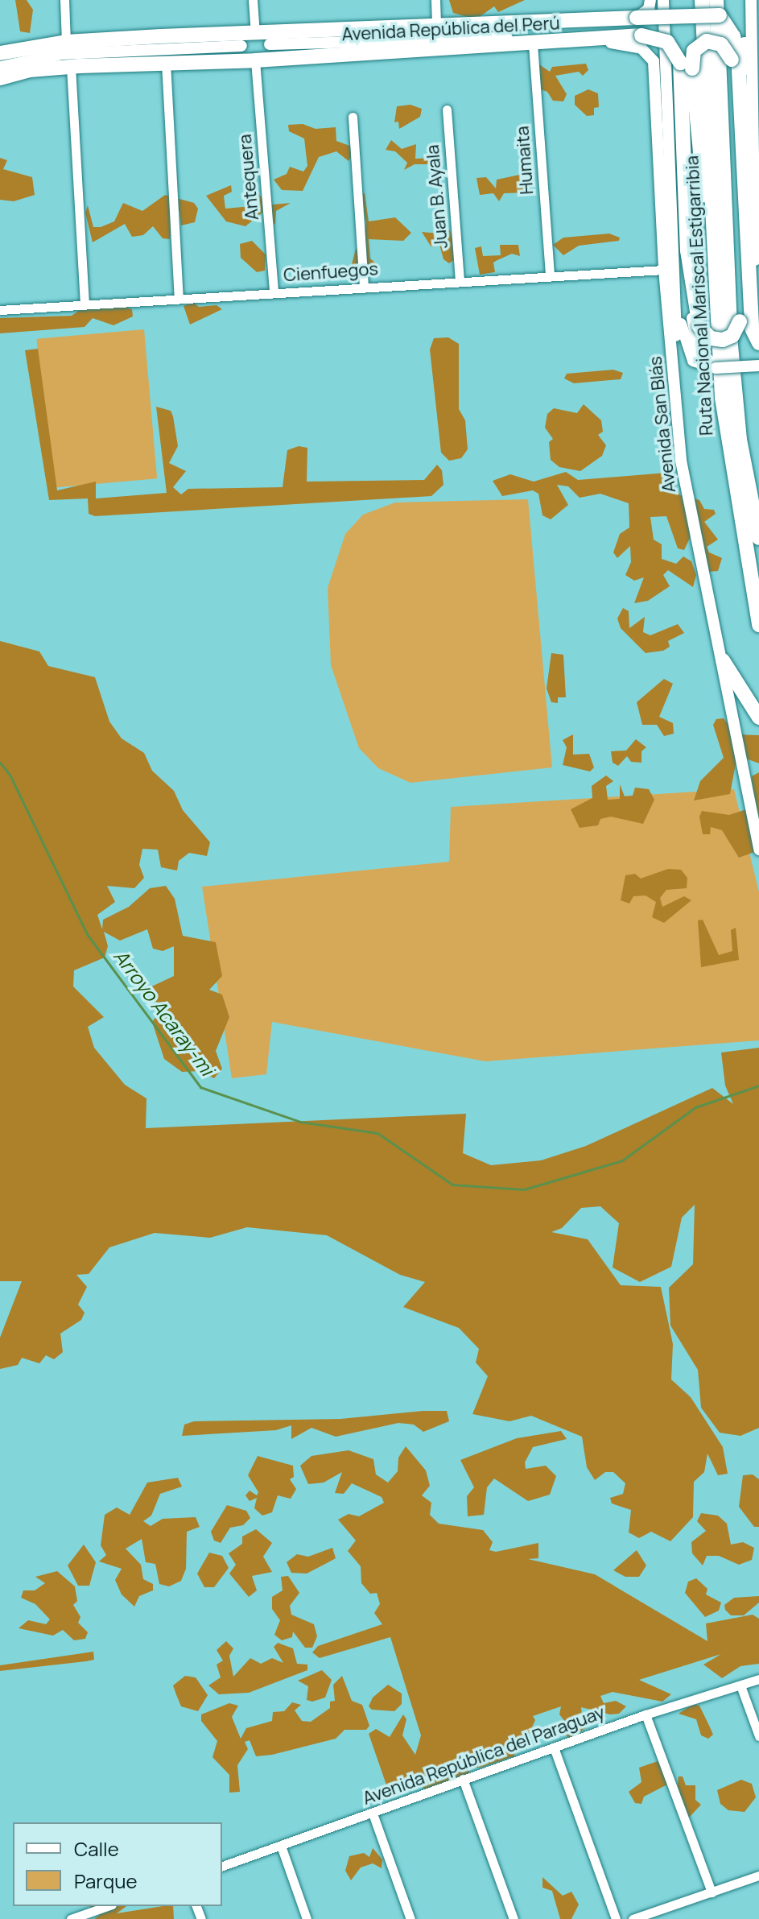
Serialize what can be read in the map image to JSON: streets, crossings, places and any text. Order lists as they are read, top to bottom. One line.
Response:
{"streets":{"highway":["Avenida República del Perú","Ruta Nacional Mariscal Estigarribia"],"street":["Humaita","Antequera","Juan B. Ayala","Cienfuegos","Avenida San Blás","Avenida República del Paraguay"]},"crossings":[["Avenida República del Perú","Humaita"],["Avenida República del Perú","Antequera"],["Avenida República del Perú","Avenida San Blás"],["Humaita","Cienfuegos"],["Antequera","Cienfuegos"],["Juan B. Ayala","Cienfuegos"],["Cienfuegos","Avenida San Blás"]],"water":["Arroyo Acaray-mi"],"legend":["Calle","Parque"]}
